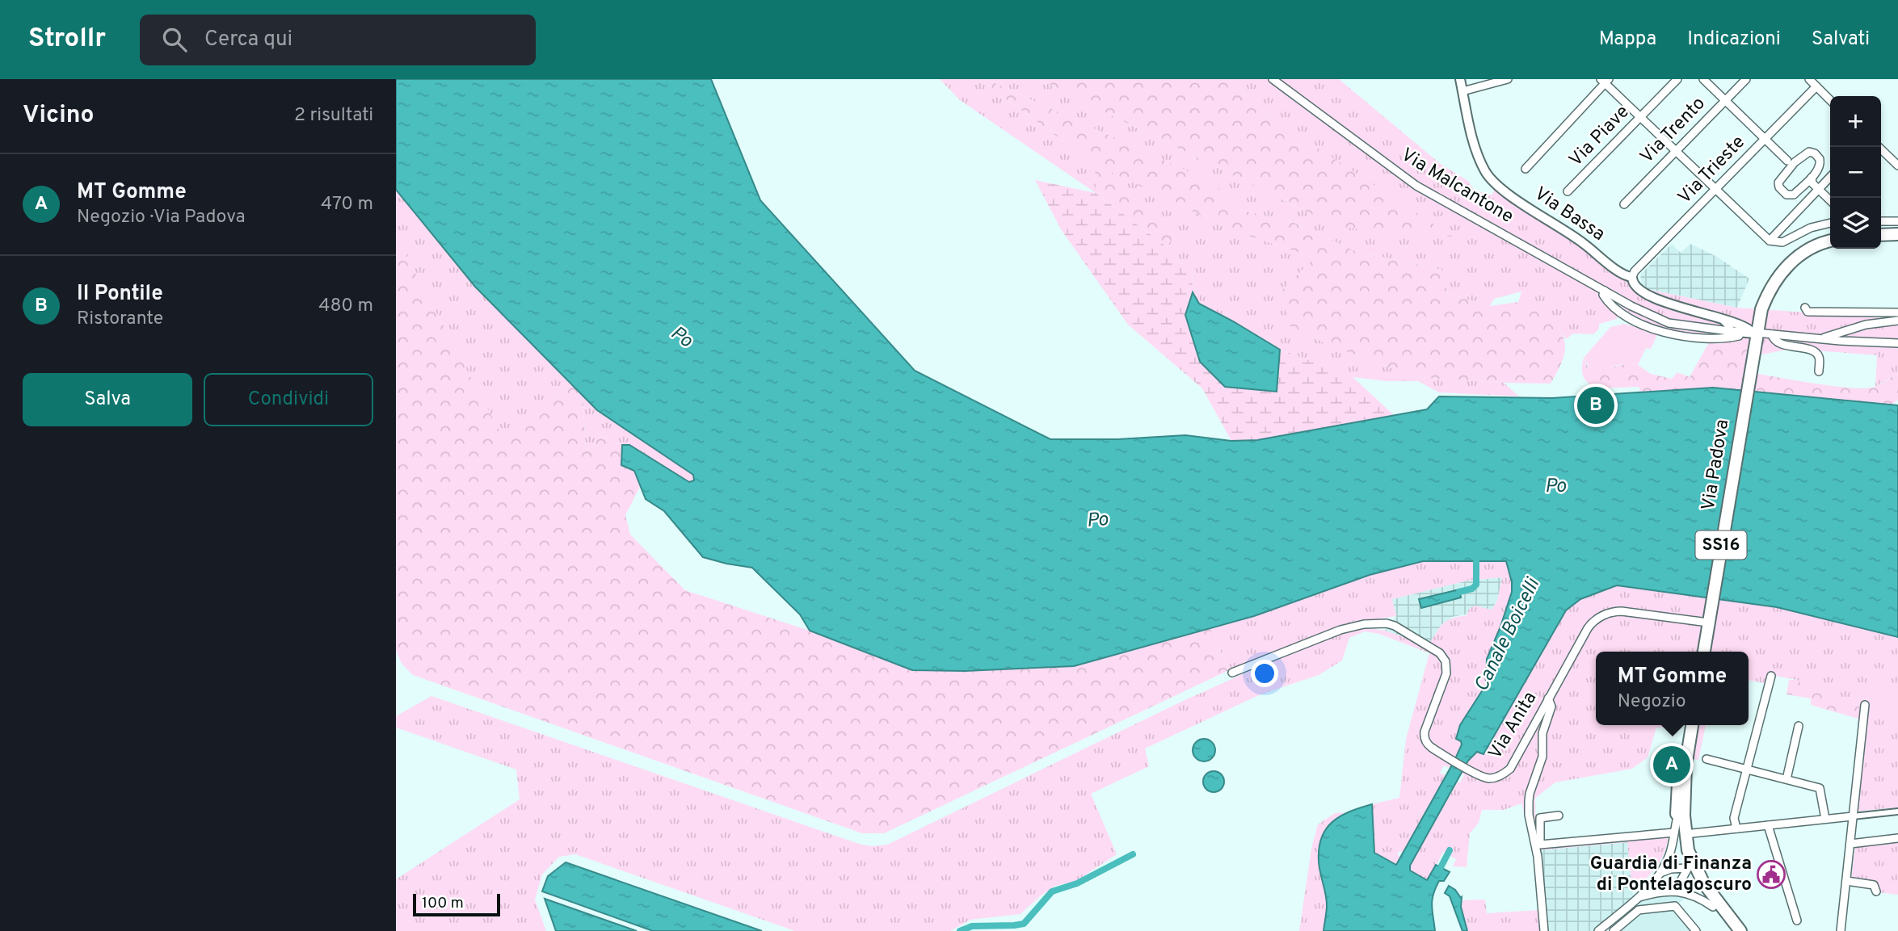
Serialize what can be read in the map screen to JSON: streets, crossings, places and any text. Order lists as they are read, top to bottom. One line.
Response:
{"streets":{"main road":["Via Padova","SS16"],"street":["Via Trento","Via Piave","Via Trieste","Via Malcantone","Via Bassa","Via Anita"]},"crossings":[["Via Trieste","Via Bassa"],["Via Malcantone","Via Bassa"],["Via Padova","SS16"],["Via Padova","Via Anita"]],"water":["Po","Canale Boicelli"],"places":{"public building":["Guardia di Finanza di Pontelagoscuro"]},"scale_bar":"100 m","page":{"header":"Strollr","search":"Cerca qui","nav":["Mappa","Indicazioni","Salvati"],"heading":["Vicino","2 risultati"],"map_buttons":["+","−"],"list":[{"mark":"A","name":"MT Gomme","note":"Negozio · Via Padova","value":"470 m"},{"mark":"B","name":"Il Pontile","note":"Ristorante","value":"480 m"}],"buttons":["Salva","Condividi"],"pins":["B","A"],"popup":["MT Gomme","Negozio"],"scale":"100 m"}}
